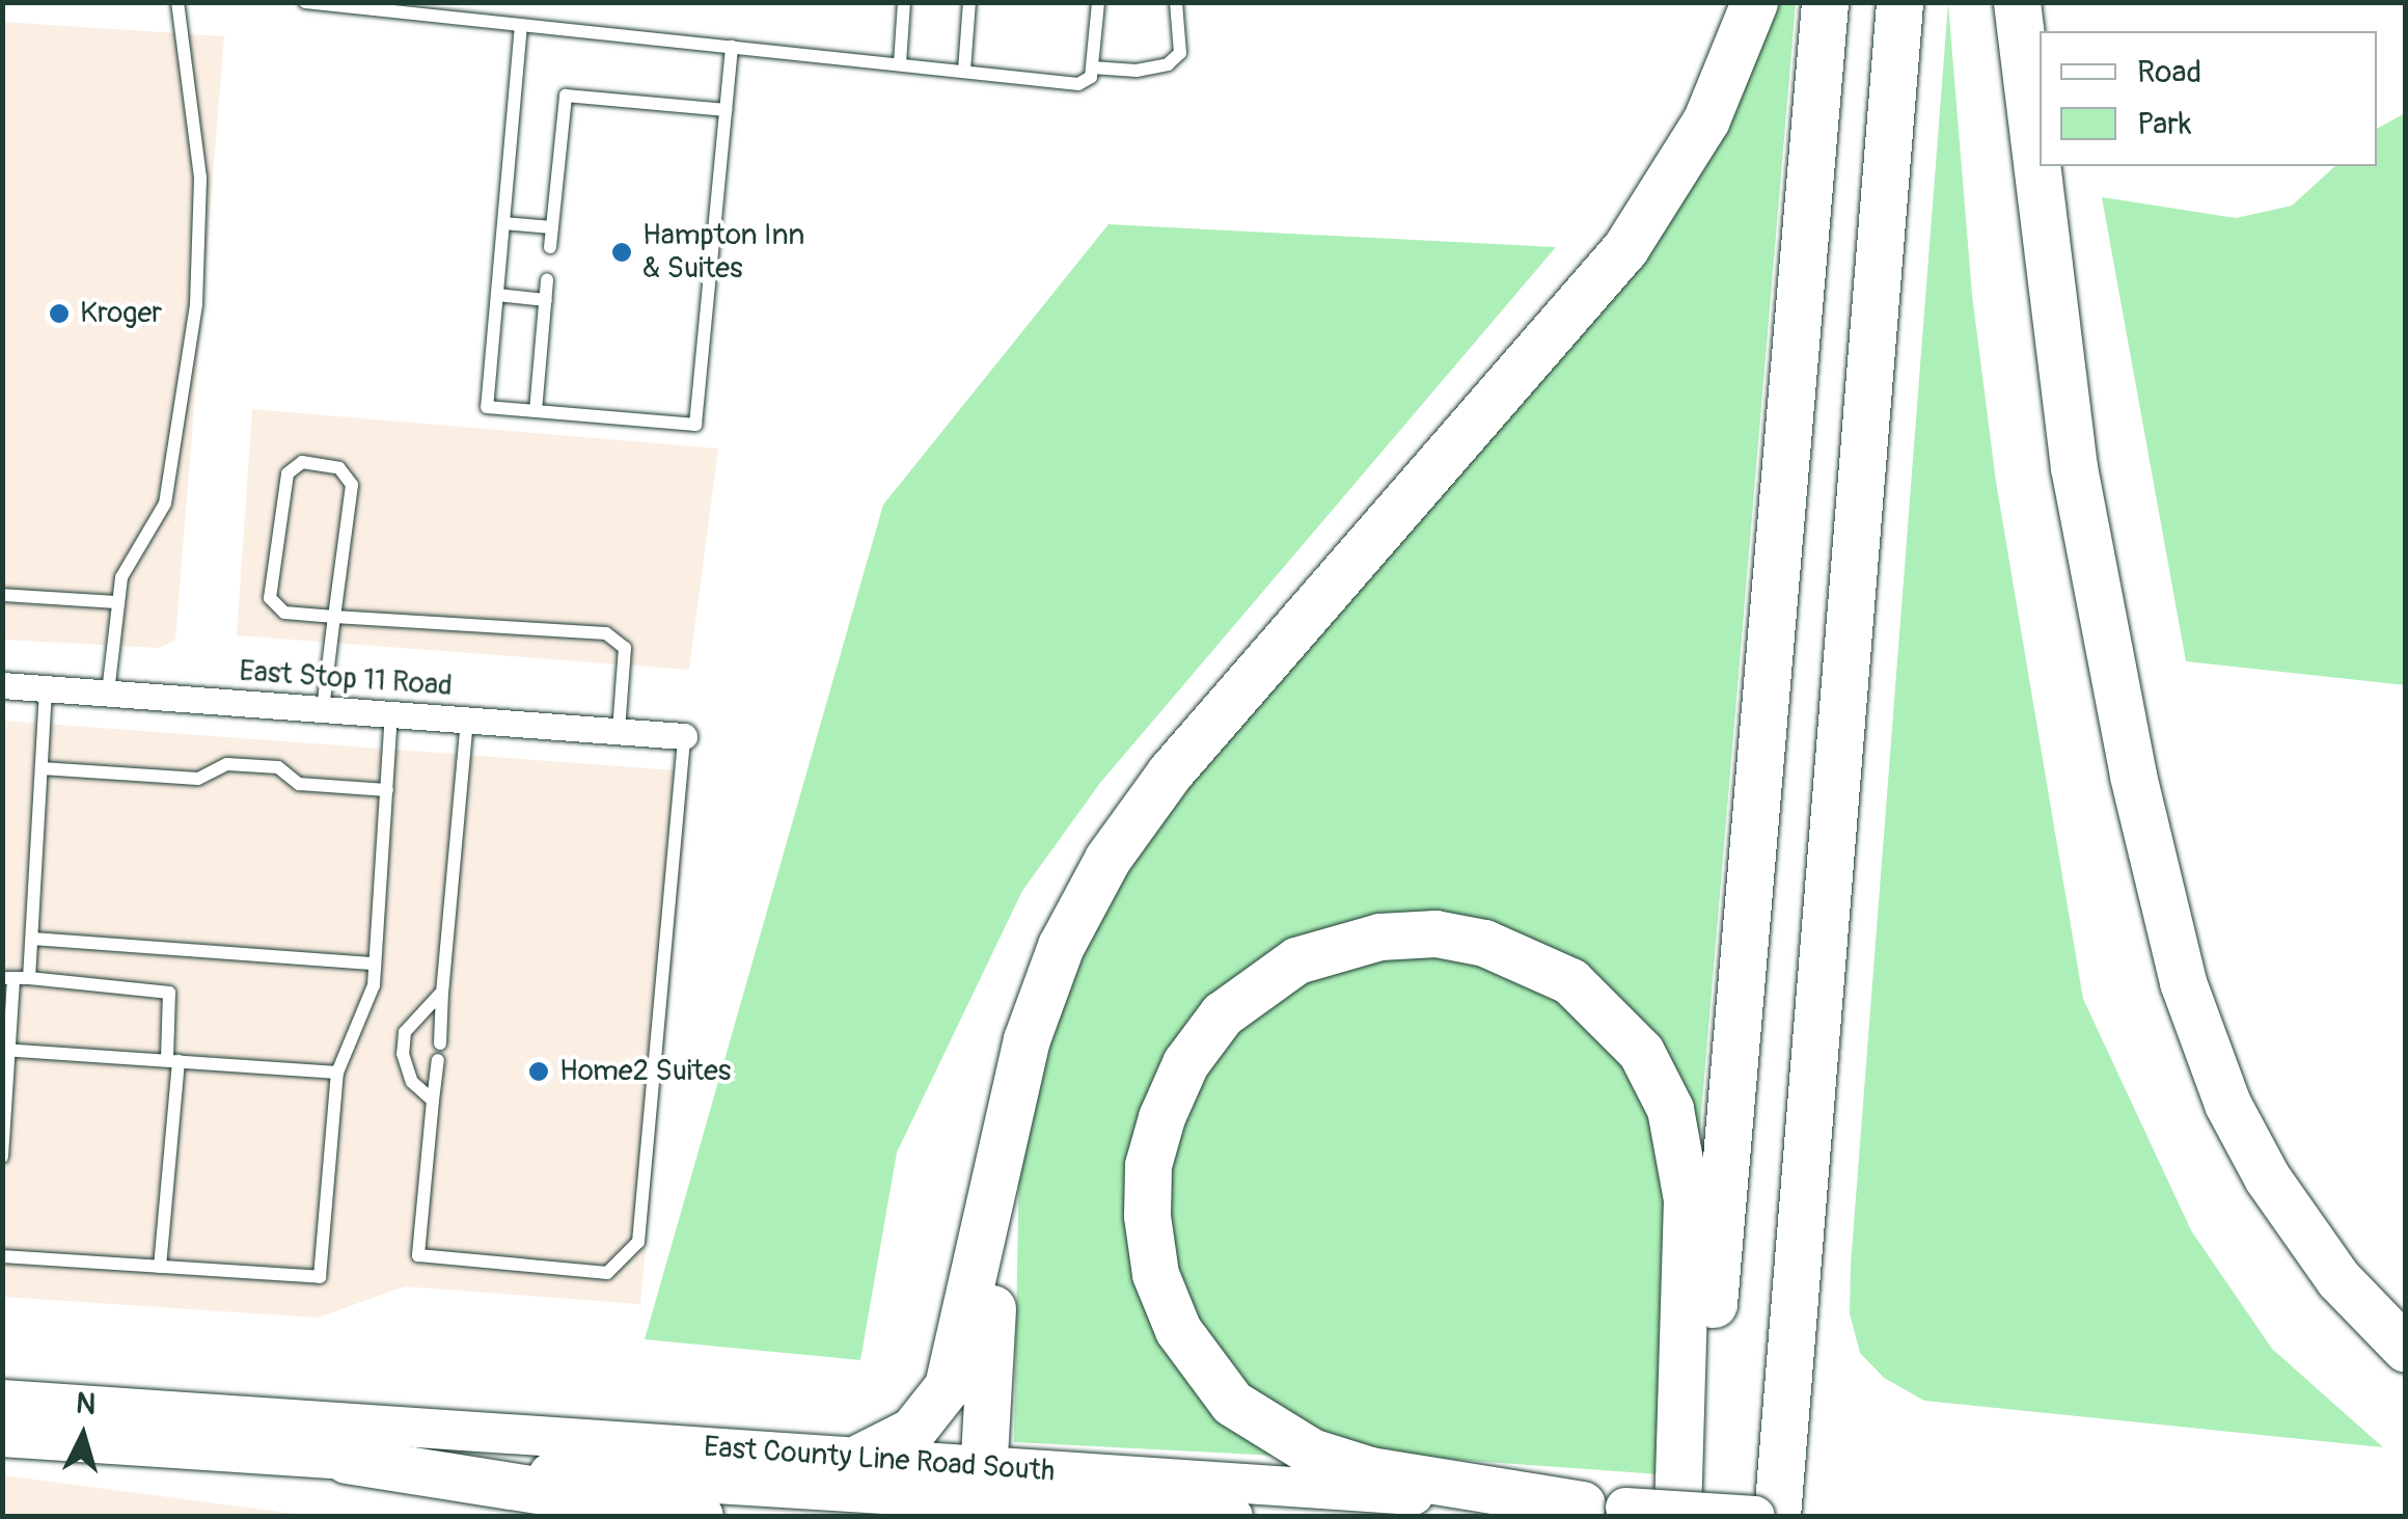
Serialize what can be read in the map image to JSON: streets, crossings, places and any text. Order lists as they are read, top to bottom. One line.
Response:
{"streets":{"main road":["East County Line Road South"],"street":["East Stop 11 Road"]},"places":["Hampton Inn & Suites","Kroger","Home2 Suites"],"legend":["Road","Park"],"north":"top"}
